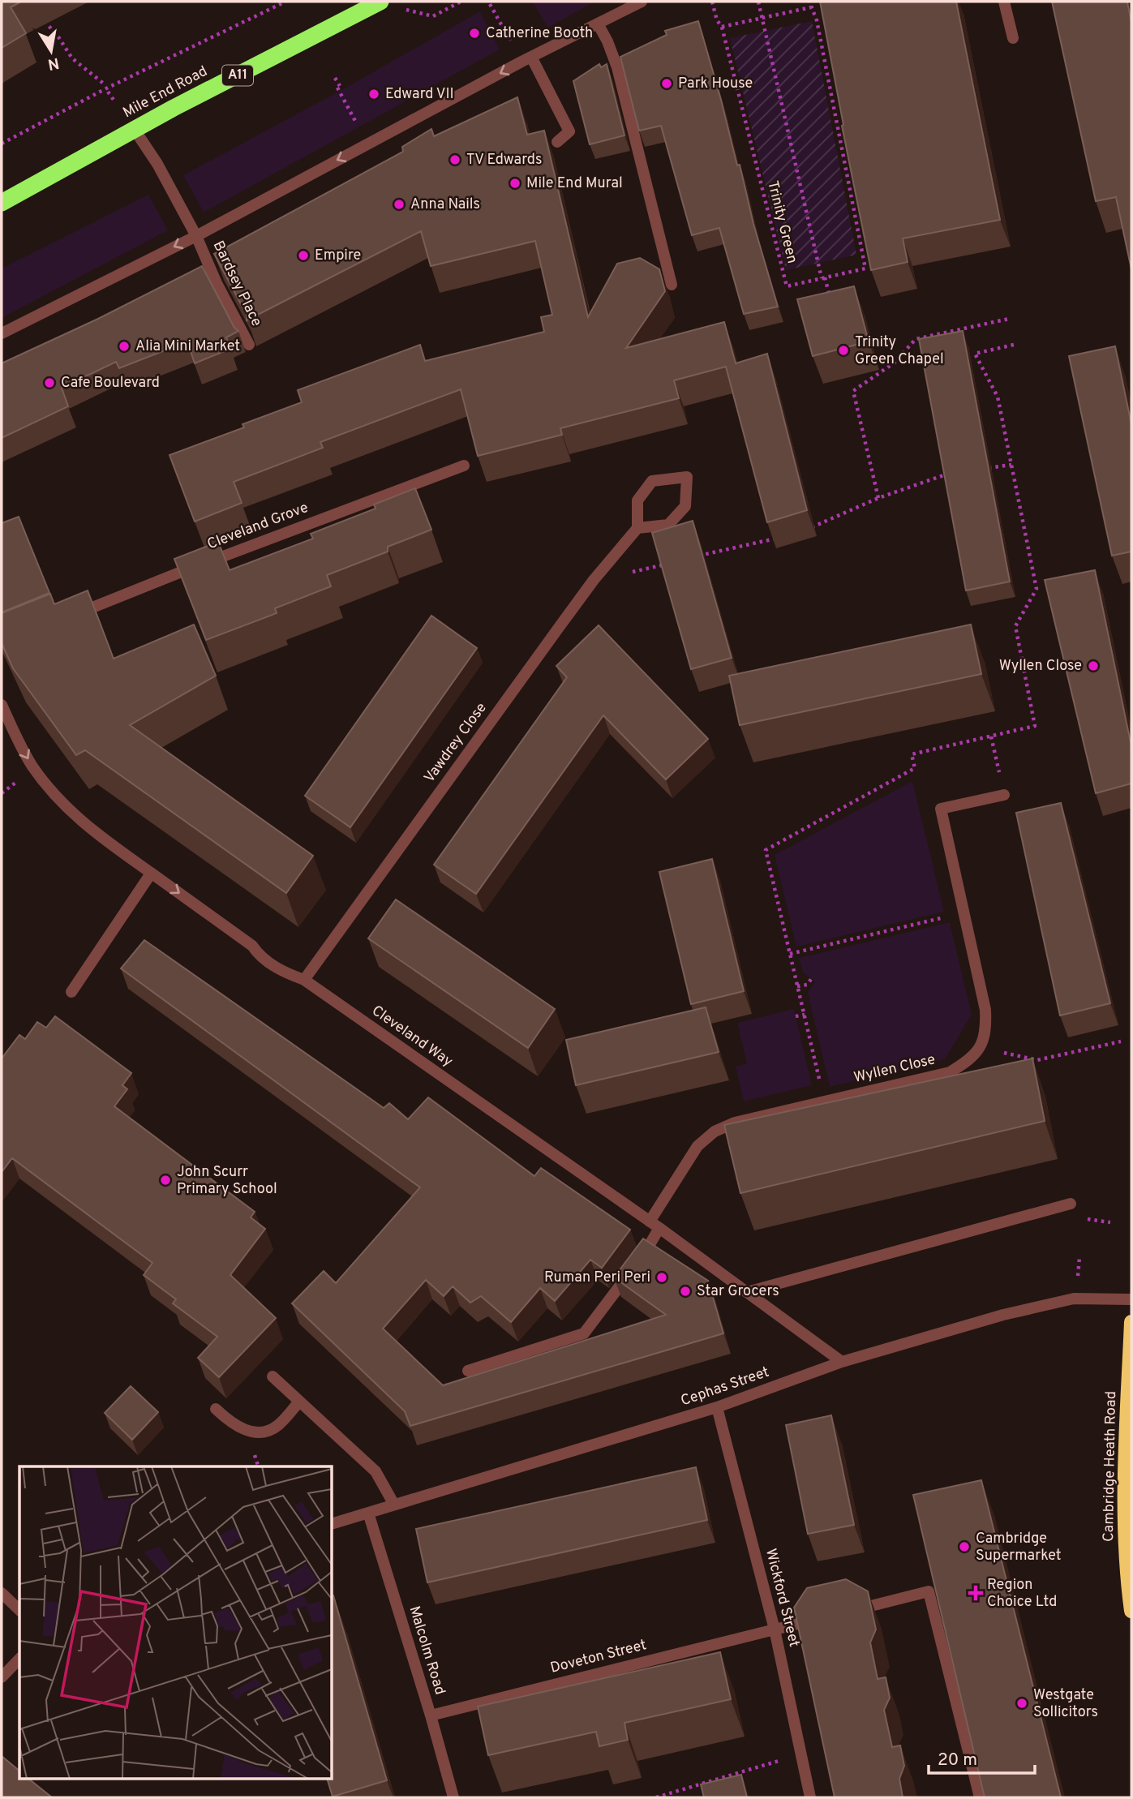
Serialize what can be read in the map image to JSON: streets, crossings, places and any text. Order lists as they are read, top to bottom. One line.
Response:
{"streets":{"highway":["A11","Mile End Road"],"main road":["Cambridge Heath Road"],"street":["Bardsey Place","Cleveland Grove","Vawdrey Close","Cleveland Way","Wyllen Close","Cephas Street","Wickford Street","Malcolm Road","Doveton Street"],"path":["Trinity Green"]},"crossings":[["Mile End Road","Bardsey Place"],["Vawdrey Close","Cleveland Way"],["Cleveland Way","Wyllen Close"],["Cleveland Way","Cephas Street"],["Cephas Street","Wickford Street"],["Cephas Street","Malcolm Road"],["Wickford Street","Doveton Street"],["Malcolm Road","Doveton Street"]],"one_way":["Cleveland Way"],"places":{"other":["Catherine Booth","Park House","Edward VII","TV Edwards","Mile End Mural","Anna Nails","Empire","Alia Mini Market","Trinity Green Chapel","Cafe Boulevard","Wyllen Close","John Scurr Primary School","Ruman Peri Peri","Star Grocers","Cambridge Supermarket","Westgate Sollicitors"],"health":["Region Choice Ltd"]},"scale_bar":"20 m","north":"bottom"}
